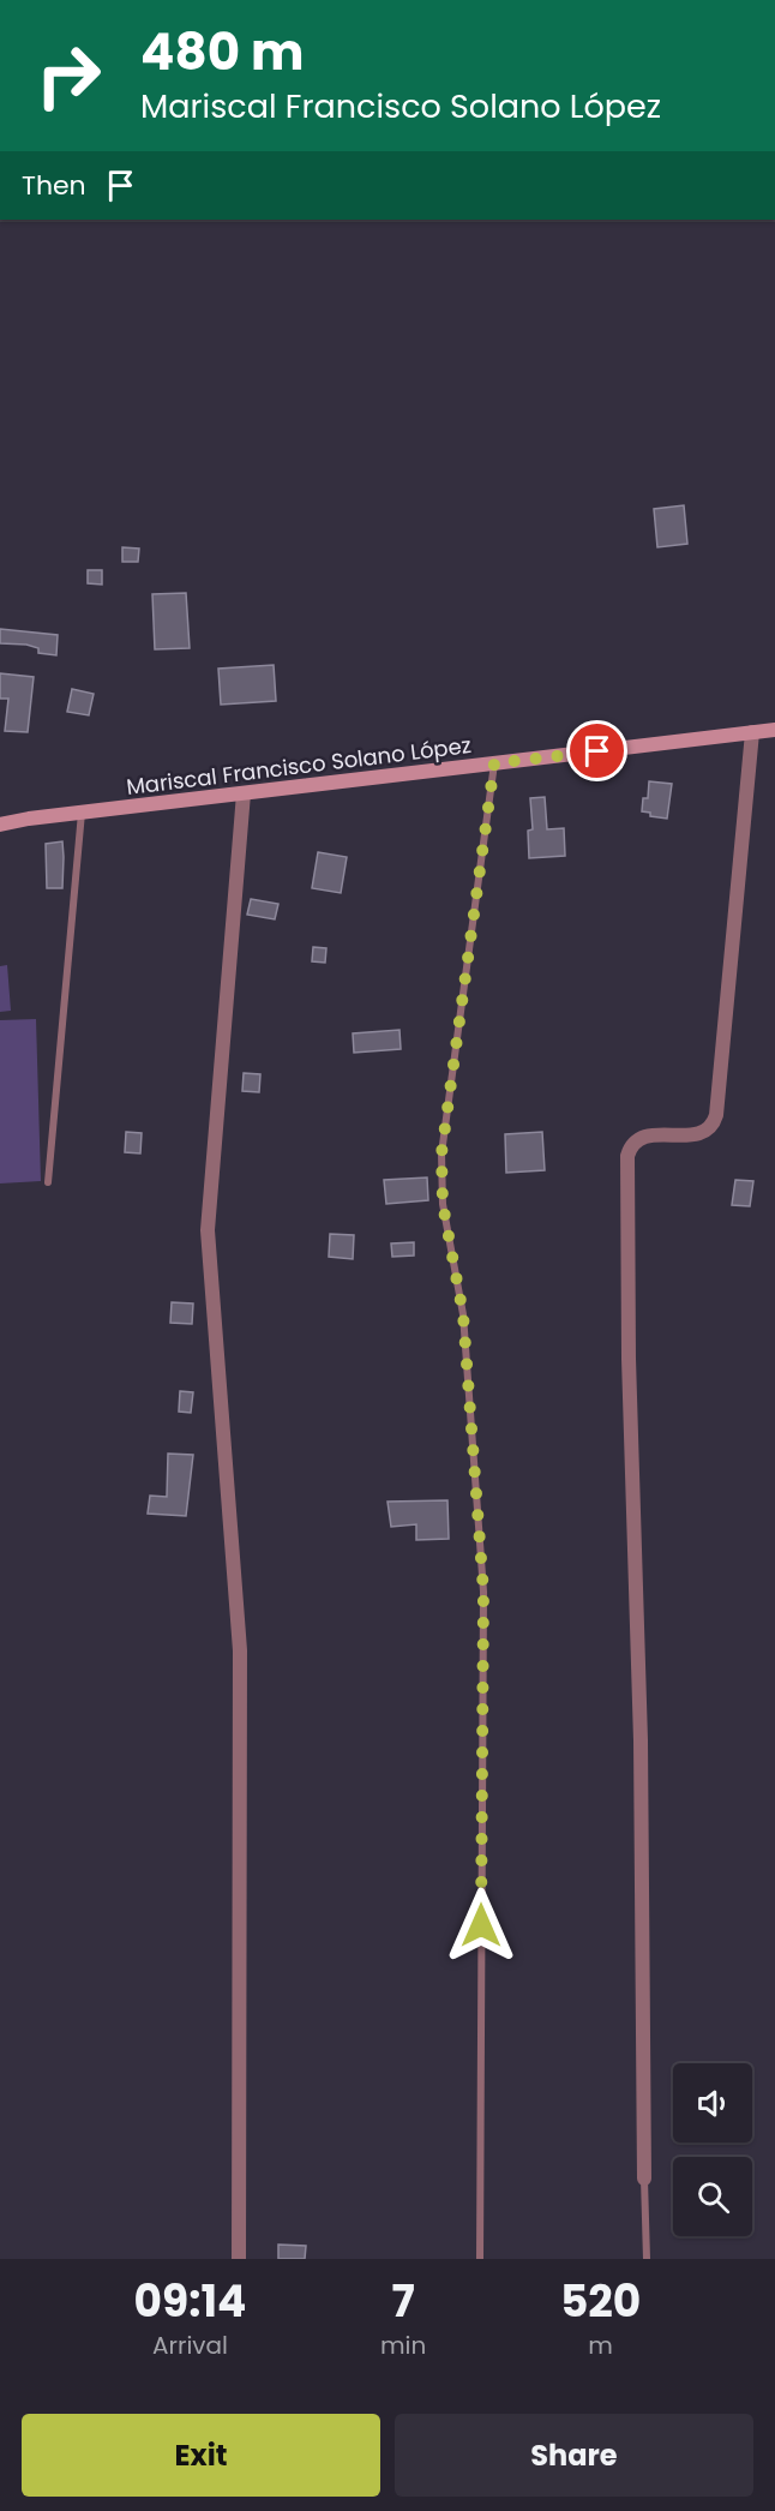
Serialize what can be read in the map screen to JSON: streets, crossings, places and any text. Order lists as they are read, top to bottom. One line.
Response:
{"streets":{"street":["Mariscal Francisco Solano López"]},"page":{"turn":["480 m","Mariscal Francisco Solano López"],"then":"Then","eta":["09:14","Arrival","7","min","520","m"],"buttons":["Exit","Share"]}}
